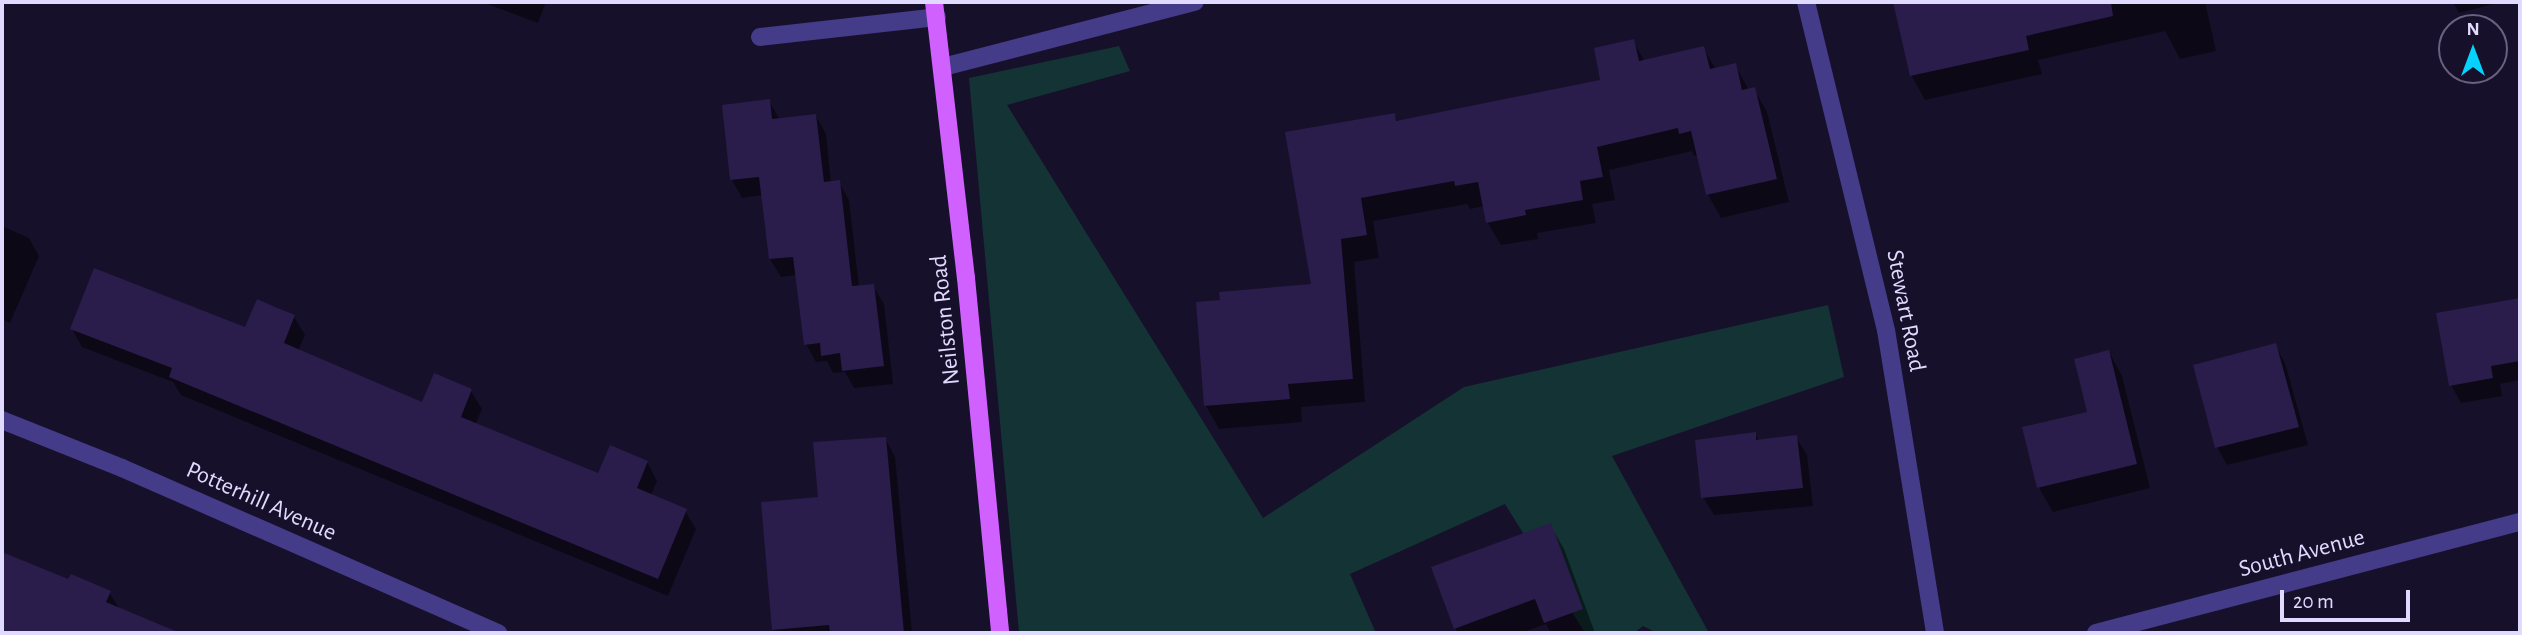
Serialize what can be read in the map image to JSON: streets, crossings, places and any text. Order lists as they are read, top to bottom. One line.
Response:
{"streets":{"main road":["Neilston Road"],"street":["Stewart Road","Potterhill Avenue","South Avenue"]},"scale_bar":"20 m","north":"top"}
